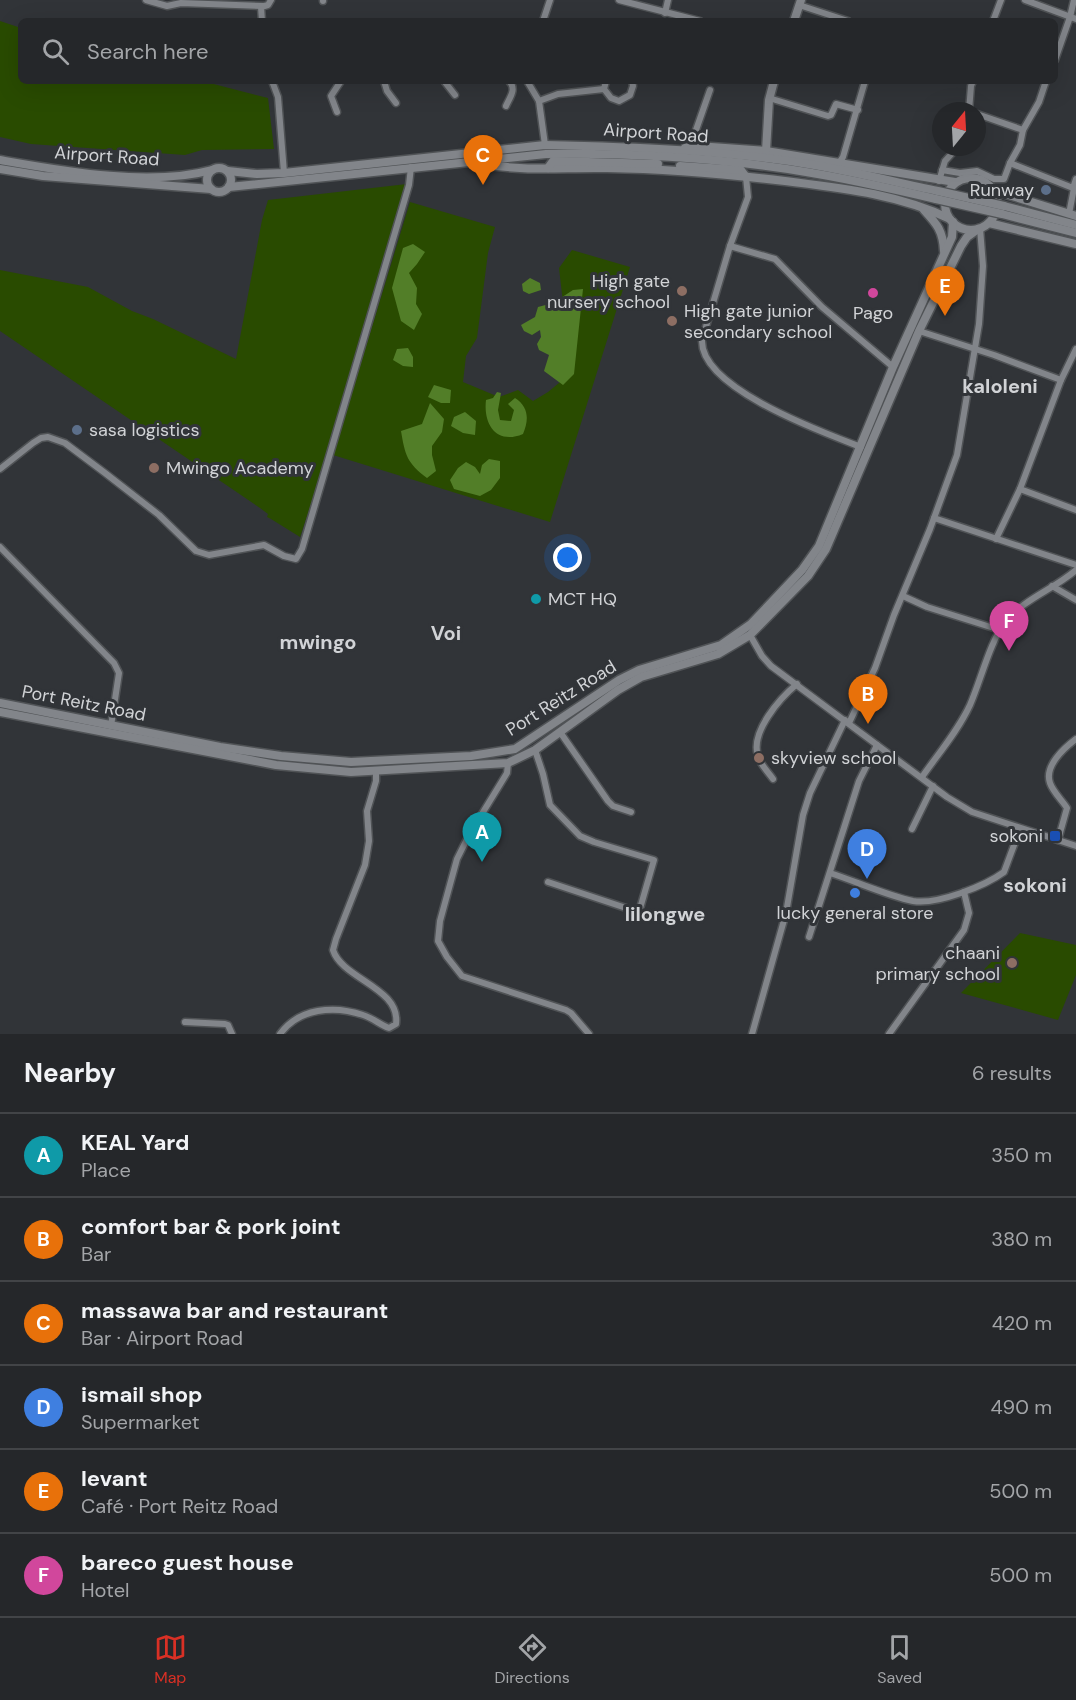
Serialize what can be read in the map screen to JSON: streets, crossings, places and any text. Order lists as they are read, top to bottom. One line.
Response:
{"streets":{"main road":["Airport Road","Port Reitz Road"]},"districts":["kaloleni","Voi","mwingo","sokoni","lilongwe"],"places":{"other":["Runway","High gate nursery school","Pago","High gate junior secondary school","sasa logistics","Mwingo Academy","MCT HQ","skyview school","lucky general store","chaani primary school"],"transit":["sokoni"]},"north":"top","page":{"search":"Search here","pins":["C","E","F","B","A","D"],"heading":["Nearby","6 results"],"list":[{"mark":"A","name":"KEAL Yard","note":"Place","value":"350 m"},{"mark":"B","name":"comfort bar & pork joint","note":"Bar","value":"380 m"},{"mark":"C","name":"massawa bar and restaurant","note":"Bar · Airport Road","value":"420 m"},{"mark":"D","name":"ismail shop","note":"Supermarket","value":"490 m"},{"mark":"E","name":"levant","note":"Café · Port Reitz Road","value":"500 m"},{"mark":"F","name":"bareco guest house","note":"Hotel","value":"500 m"}],"nav":["Map","Directions","Saved"]}}
